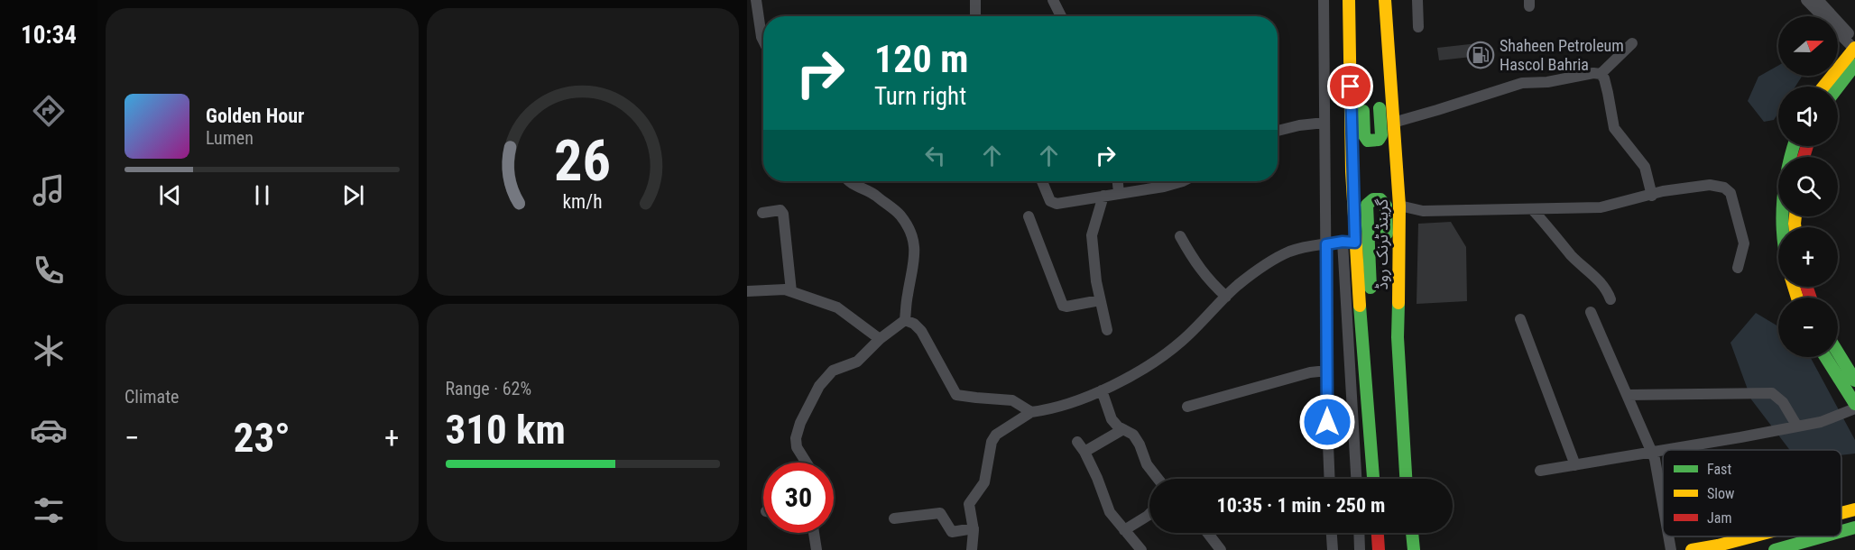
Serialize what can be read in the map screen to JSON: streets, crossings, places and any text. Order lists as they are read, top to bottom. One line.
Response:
{"streets":{"main road":["گرینڈ ٹرنک روڈ"]},"places":{"fuel station":["Shaheen Petroleum Hascol Bahria"]},"legend":["Fast","Slow","Jam"],"north":"right","page":{"tabs":"10:34","map_buttons":["+","−"],"turn":["120 m","Turn right"],"song":["Golden Hour","Lumen"],"tile":["Climate",["Range · 62%","310 km"]],"heat":["−","23°","+"],"limit":"30","trip":"10:35 · 1 min · 250 m","gauge":["26","km/h"]}}
